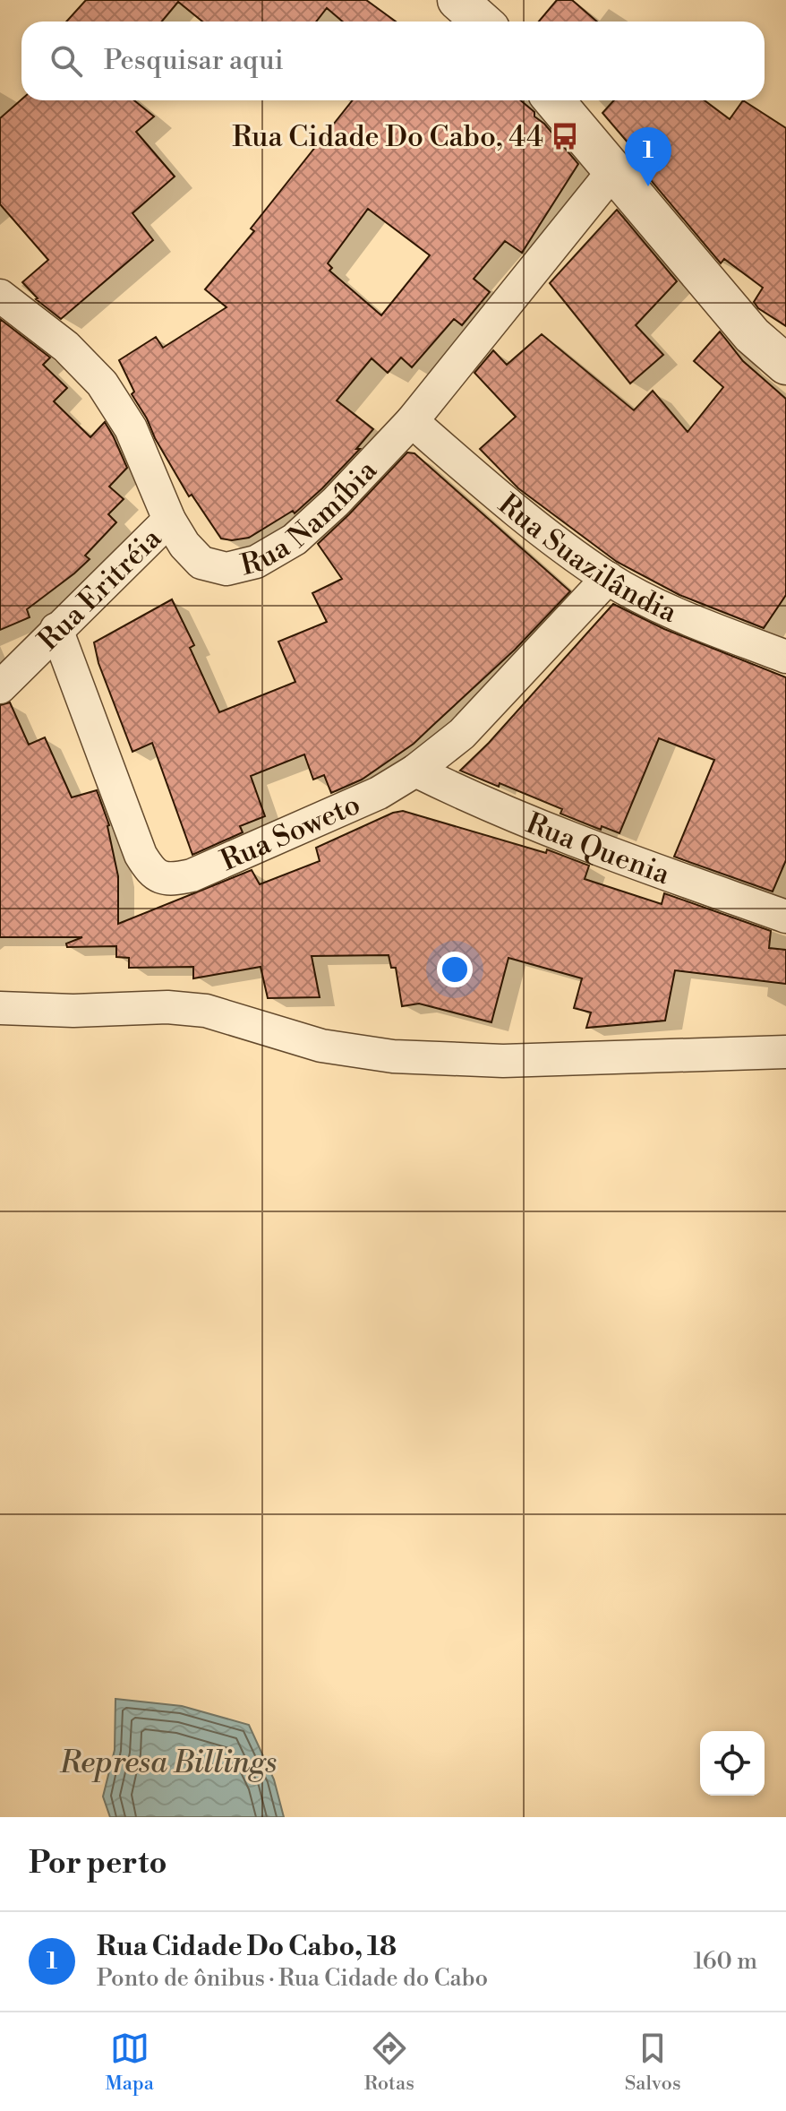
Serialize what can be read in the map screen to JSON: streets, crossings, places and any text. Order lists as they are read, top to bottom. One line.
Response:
{"streets":{"street":["Rua Namíbia","Rua Suazilândia","Rua Eritréia","Rua Soweto","Rua Quenia"]},"crossings":[["Rua Namíbia","Rua Suazilândia"],["Rua Namíbia","Rua Eritréia"],["Rua Suazilândia","Rua Soweto"],["Rua Eritréia","Rua Soweto"],["Rua Soweto","Rua Quenia"]],"water":["Represa Billings"],"places":{"bus stop":["Rua Cidade Do Cabo, 44"]},"page":{"search":"Pesquisar aqui","pins":"1","heading":"Por perto","list":[{"mark":"1","name":"Rua Cidade Do Cabo, 18","note":"Ponto de ônibus · Rua Cidade do Cabo","value":"160 m"}],"nav":["Mapa","Rotas","Salvos"]}}
